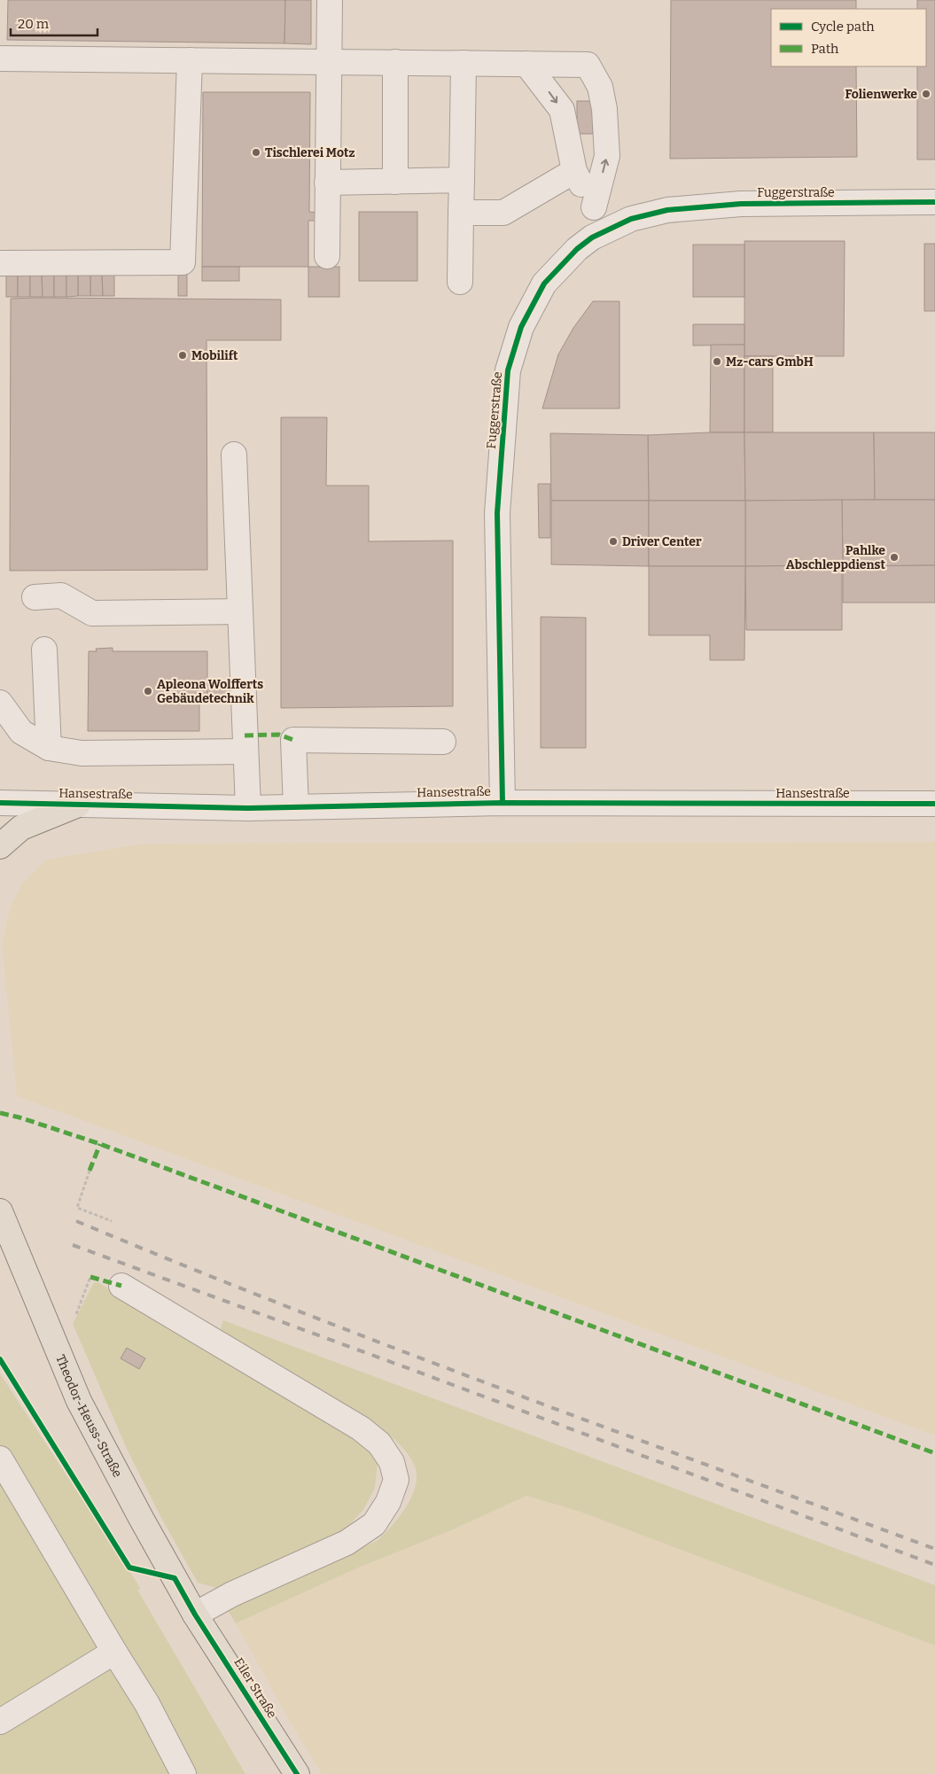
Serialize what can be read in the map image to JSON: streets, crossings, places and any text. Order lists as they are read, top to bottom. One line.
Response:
{"streets":{"main road":["Theodor-Heuss-Straße","Eiler Straße"],"street":["Fuggerstraße","Hansestraße"]},"crossings":[["Fuggerstraße","Hansestraße"],["Theodor-Heuss-Straße","Eiler Straße"]],"places":["Folienwerke","Tischlerei Motz","Mobilift","Mz-cars GmbH","Driver Center","Pahlke Abschleppdienst","Apleona Wolfferts Gebäudetechnik"],"legend":["Cycle path","Path"],"scale_bar":"20 m"}
